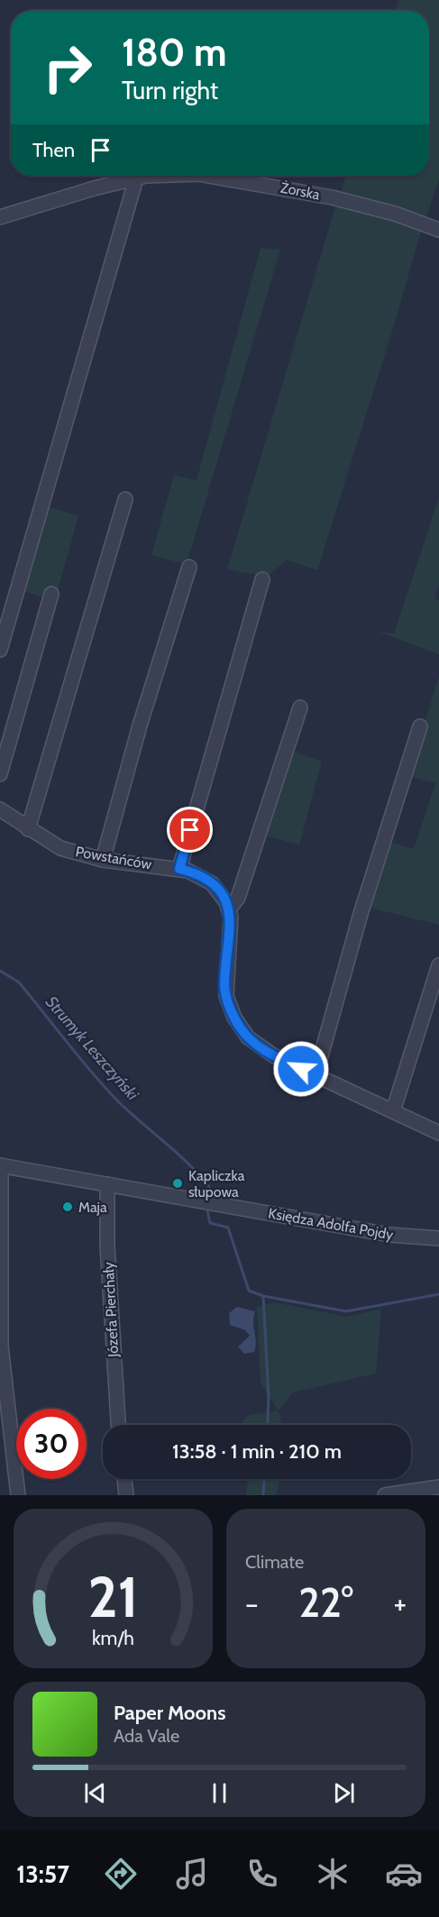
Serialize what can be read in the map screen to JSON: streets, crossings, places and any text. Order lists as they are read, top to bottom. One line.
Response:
{"streets":{"street":["Żorska","Powstańców","Księdza Adolfa Pojdy","Józefa Pierchały"]},"crossings":[["Księdza Adolfa Pojdy","Józefa Pierchały"]],"water":["Strumyk Leszczyński"],"places":["Kapliczka słupowa","Maja"],"page":{"turn":["180 m","Turn right"],"then":"Then","limit":"30","trip":"13:58 · 1 min · 210 m","tile":"Climate","heat":["−","22°","+"],"song":["Paper Moons","Ada Vale"],"tabs":"13:57","gauge":["21","km/h"]}}
